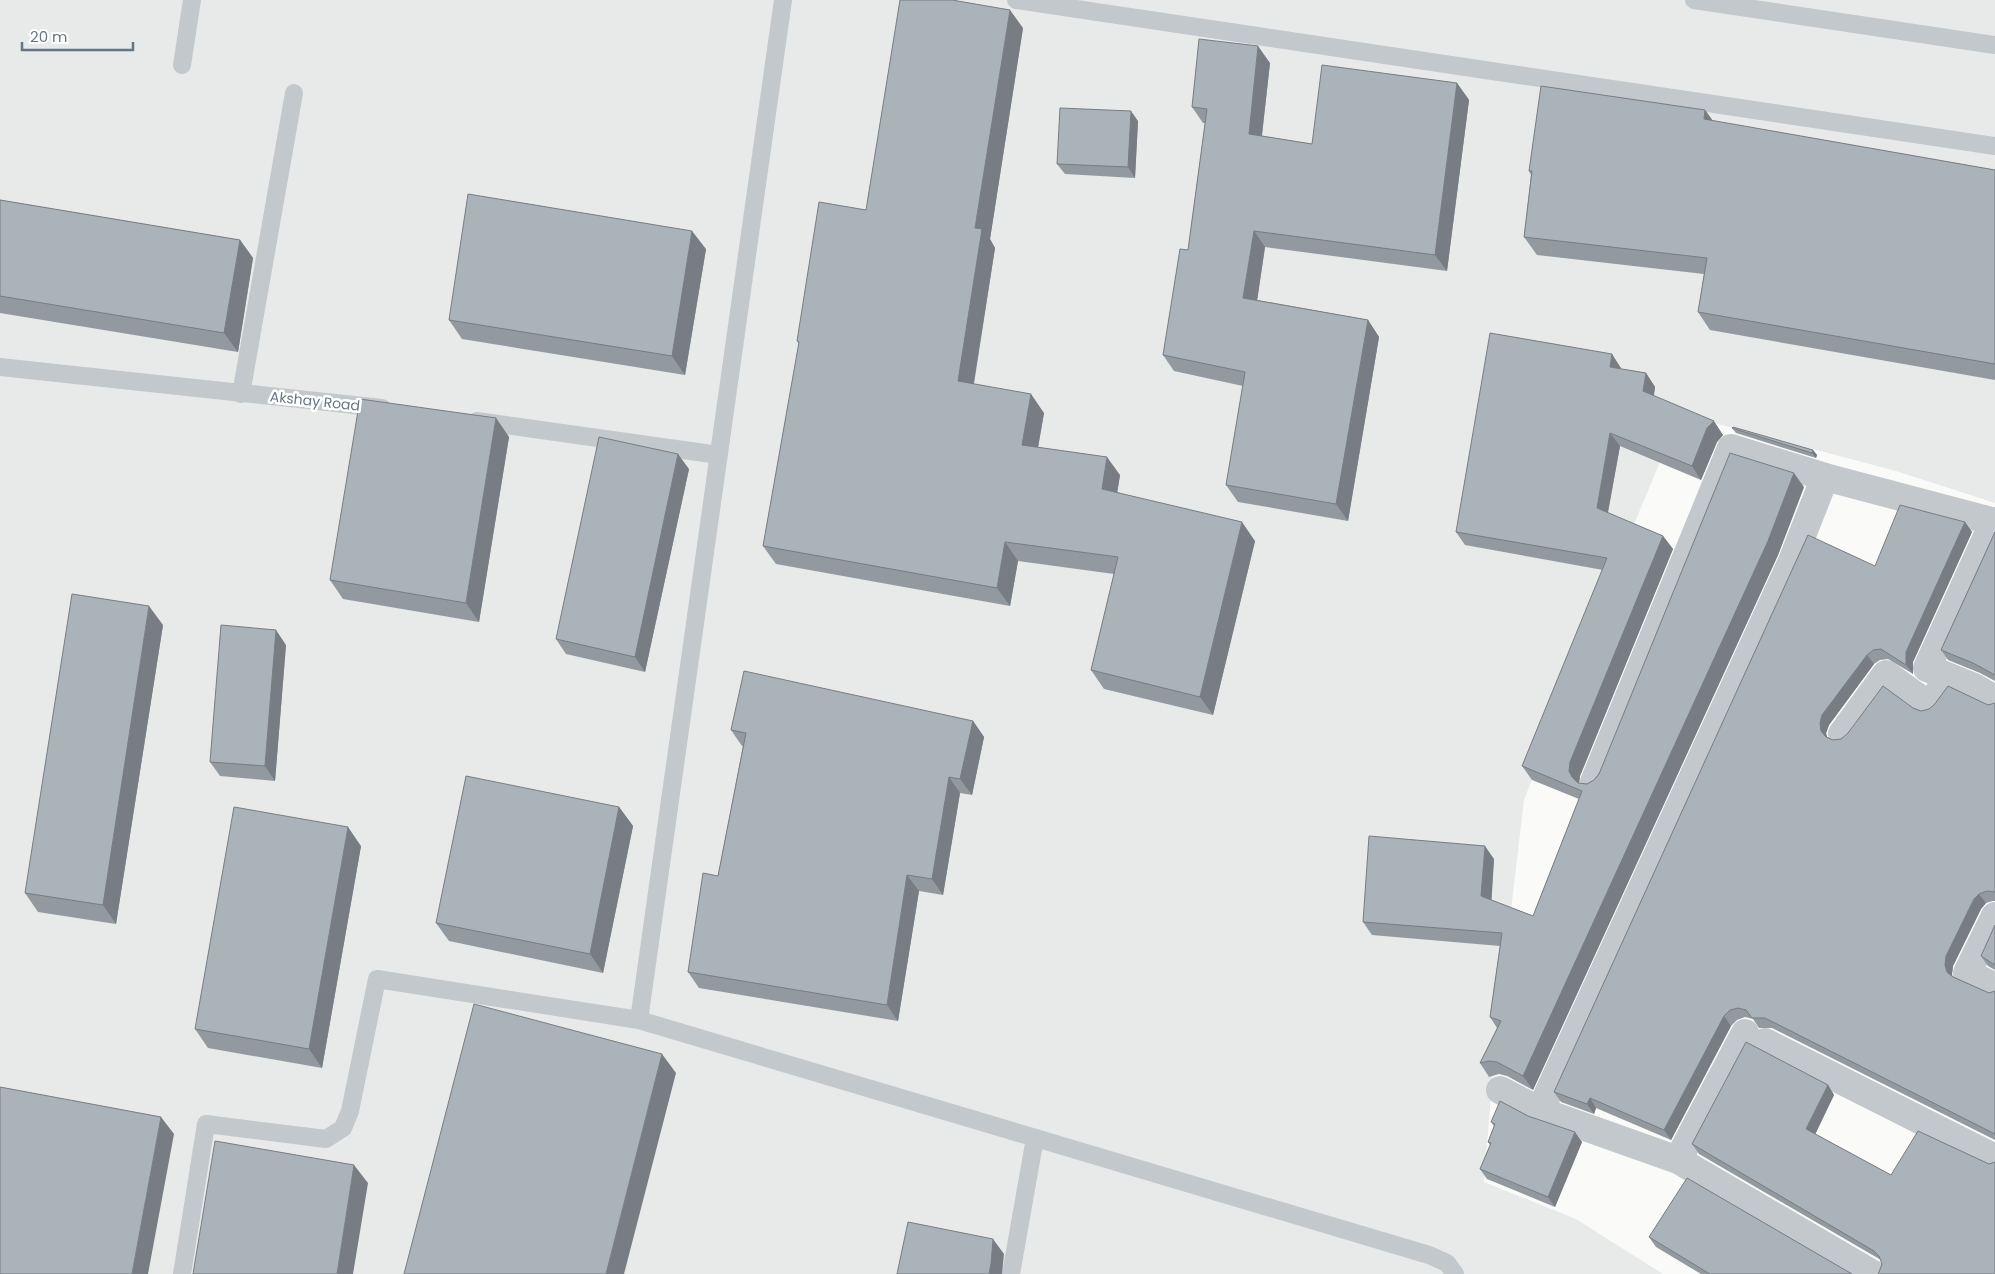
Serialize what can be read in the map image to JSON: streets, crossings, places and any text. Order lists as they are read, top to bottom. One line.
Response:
{"streets":{"lane":["Akshay Road"]},"scale_bar":"20 m"}
